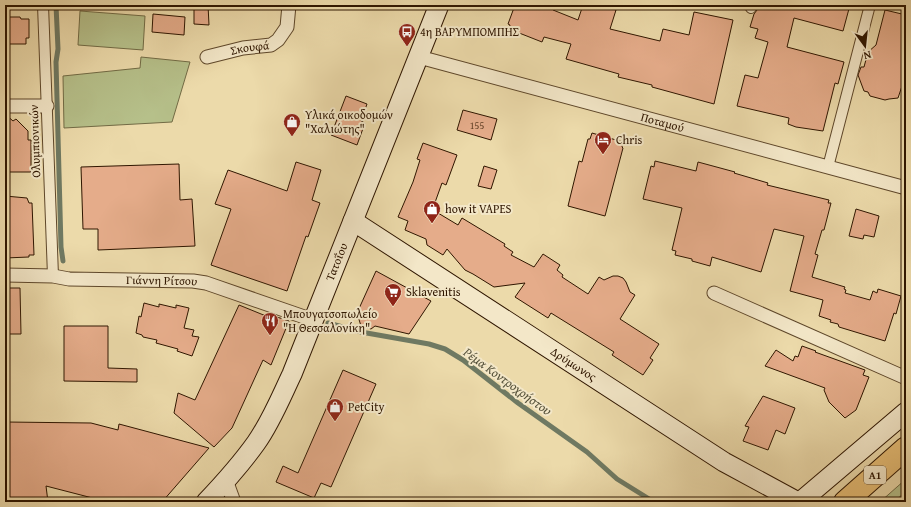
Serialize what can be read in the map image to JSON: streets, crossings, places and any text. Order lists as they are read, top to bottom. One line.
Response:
{"streets":{"highway":["Α1"],"main road":["Τατοΐου","Δρύμωνος"],"street":["Σκουφά","Ποταμού","Ολυμπιονικών","Γιάννη Ρίτσου"]},"crossings":[["Ποταμού","Τατοΐου"],["Ολυμπιονικών","Γιάννη Ρίτσου"],["Τατοΐου","Γιάννη Ρίτσου"],["Τατοΐου","Δρύμωνος"]],"water":["Ρέμα Κοντροχρήστου"],"places":{"bus stop":["4η ΒΑΡΥΜΠΟΜΠΗΣ"],"shop":["Υλικά οικοδομών \"Χαλιώτης\"","how it VAPES","PetCity"],"hotel":["Chris"],"supermarket":["Sklavenitis"],"restaurant":["Μπουγατσοπωλείο \"Η Θεσσαλονίκη\""]},"house_numbers":["155"],"north":"bottom"}
